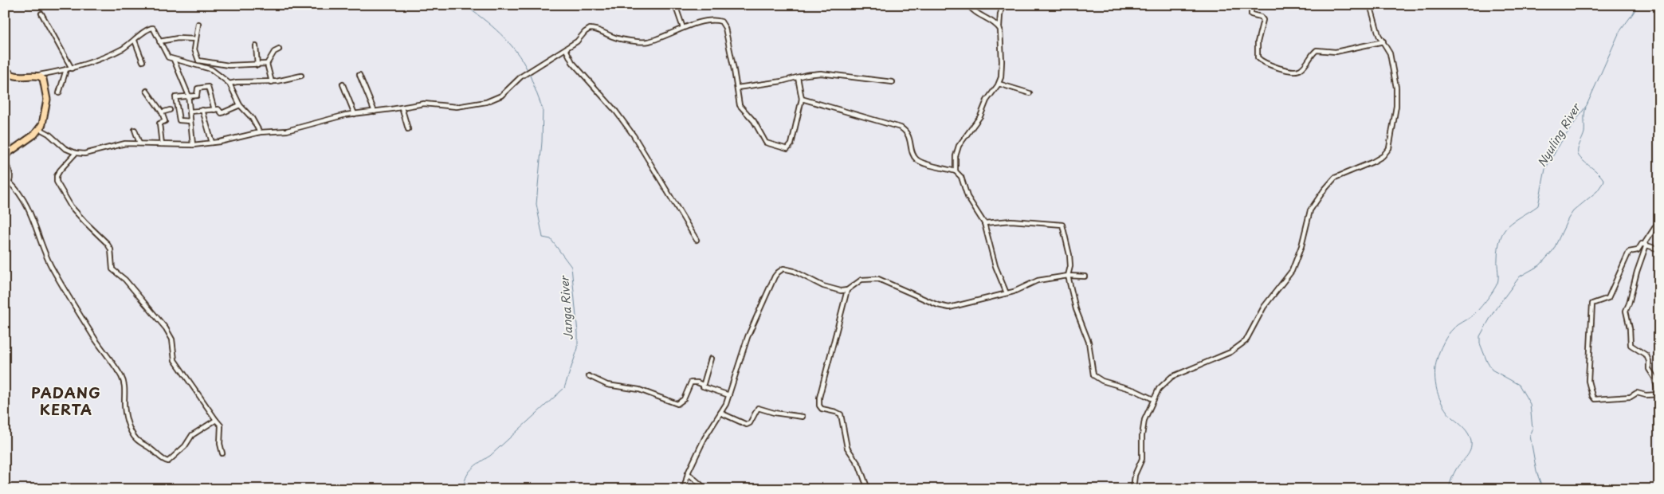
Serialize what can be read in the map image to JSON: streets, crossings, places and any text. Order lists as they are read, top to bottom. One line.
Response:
{"districts":["PADANG KERTA"],"water":["Nyuling River","Janga River"]}
